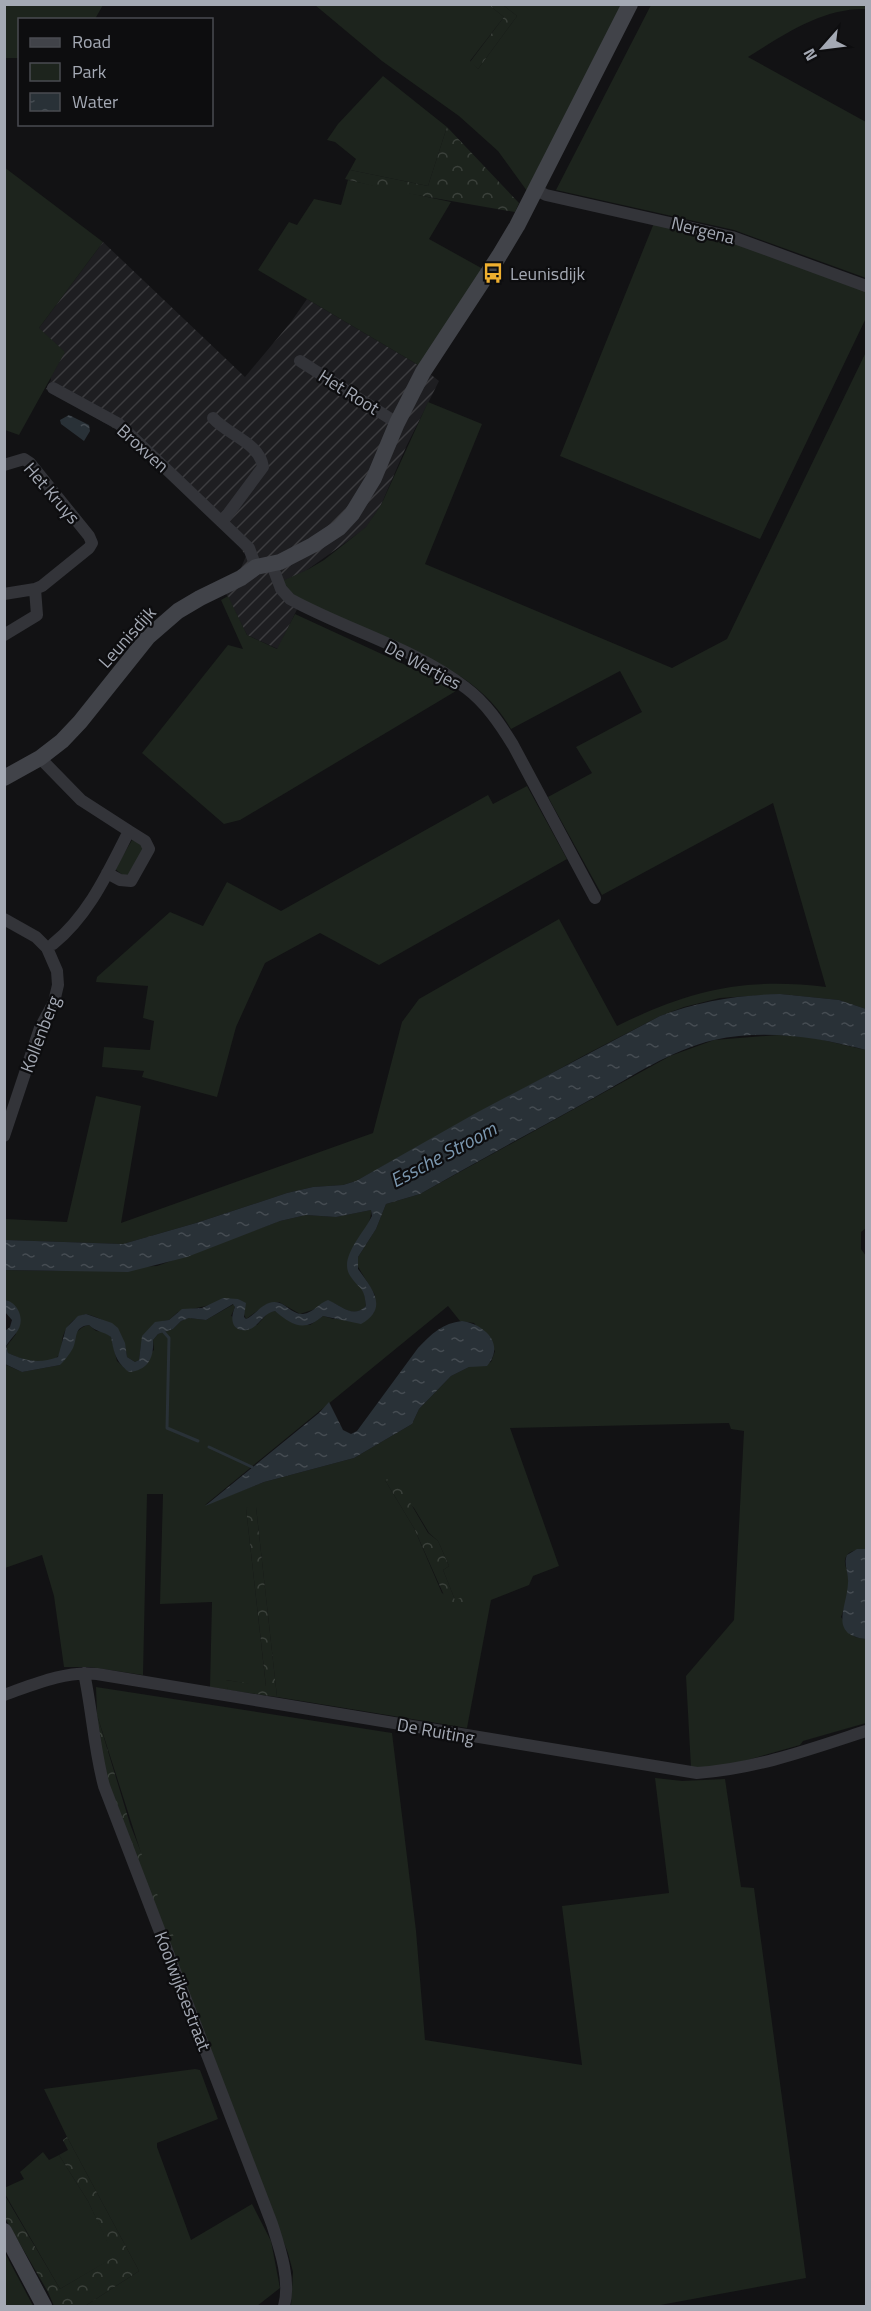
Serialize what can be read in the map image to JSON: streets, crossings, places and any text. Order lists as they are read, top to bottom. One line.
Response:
{"streets":{"street":["Nergena","Het Root","Broxven","Het Kruys","Leunisdijk","De Wertjes","Kollenberg","De Ruiting","Koolwijksestraat"]},"crossings":[["Nergena","Leunisdijk"],["Het Root","Leunisdijk"],["Broxven","Leunisdijk"],["Broxven","De Wertjes"],["Leunisdijk","De Wertjes"],["De Ruiting","Koolwijksestraat"]],"water":["Essche Stroom"],"places":{"bus stop":["Leunisdijk"]},"legend":["Road","Park","Water"],"north":"bottom left"}
